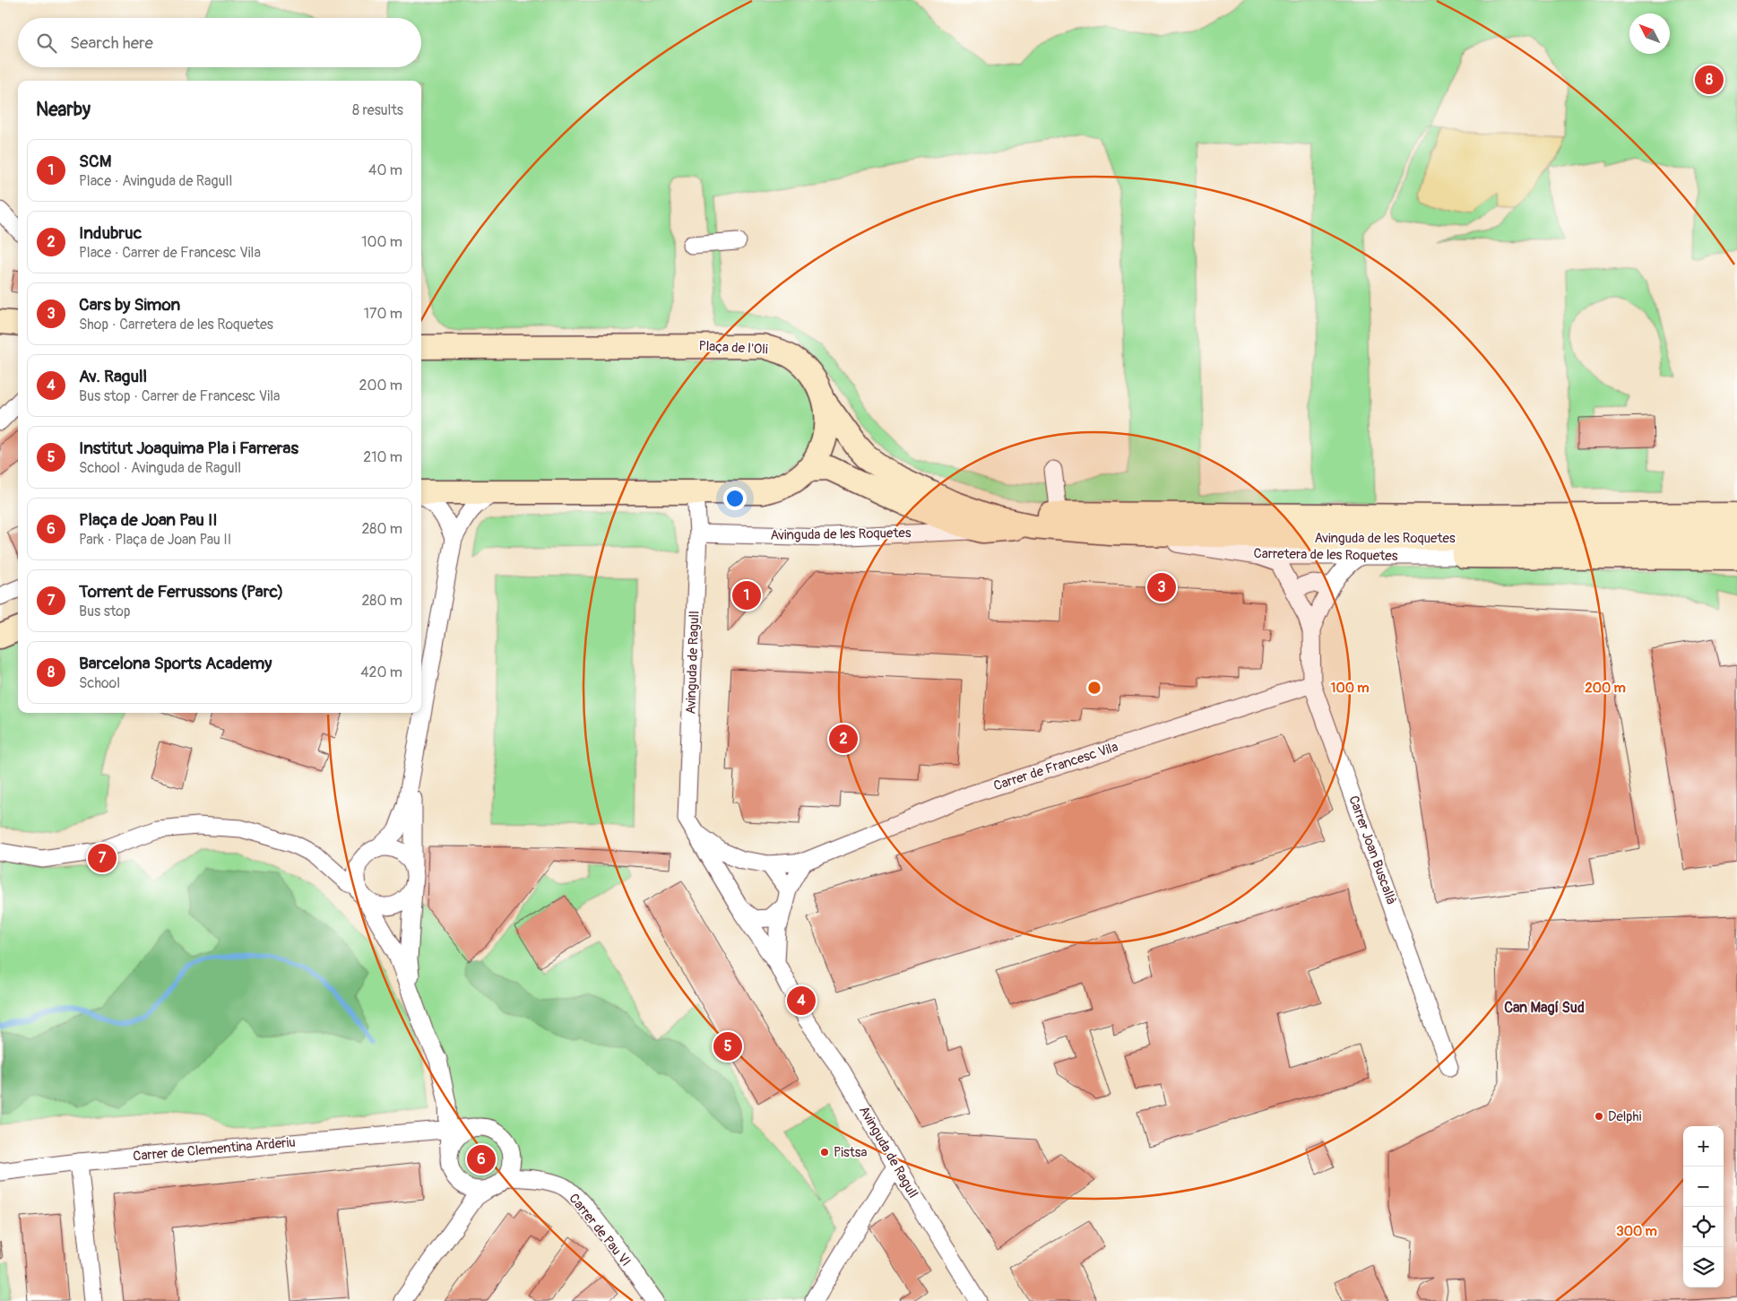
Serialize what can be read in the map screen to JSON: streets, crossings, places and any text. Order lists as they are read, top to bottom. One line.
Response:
{"streets":{"main road":["Plaça de l'Oli","Avinguda de les Roquetes"],"street":["Carretera de les Roquetes","Avinguda de Ragull","Carrer de Francesc Vila","Carrer Joan Buscallà","Carrer de Clementina Arderiu","Carrer de Pau VI"]},"crossings":[["Plaça de l'Oli","Avinguda de les Roquetes"],["Plaça de l'Oli","Avinguda de Ragull"],["Avinguda de les Roquetes","Carretera de les Roquetes"],["Avinguda de les Roquetes","Avinguda de Ragull"],["Carretera de les Roquetes","Carrer Joan Buscallà"],["Carrer de Francesc Vila","Carrer Joan Buscallà"],["Carrer de Clementina Arderiu","Carrer de Pau VI"]],"districts":["Can Magí Sud"],"places":["Delphi","Pistsa"],"north":"top left","page":{"search":"Search here","pins":["8","3","1","2","7","4","5","6"],"heading":["Nearby","8 results"],"list":[{"mark":"1","name":"SCM","note":"Place · Avinguda de Ragull","value":"40 m"},{"mark":"2","name":"Indubruc","note":"Place · Carrer de Francesc Vila","value":"100 m"},{"mark":"3","name":"Cars by Simon","note":"Shop · Carretera de les Roquetes","value":"170 m"},{"mark":"4","name":"Av. Ragull","note":"Bus stop · Carrer de Francesc Vila","value":"200 m"},{"mark":"5","name":"Institut Joaquima Pla i Farreras","note":"School · Avinguda de Ragull","value":"210 m"},{"mark":"6","name":"Plaça de Joan Pau II","note":"Park · Plaça de Joan Pau II","value":"280 m"},{"mark":"7","name":"Torrent de Ferrussons (Parc)","note":"Bus stop","value":"280 m"},{"mark":"8","name":"Barcelona Sports Academy","note":"School","value":"420 m"}],"map_buttons":["+","−"]},"rings":["100 m","200 m","300 m"]}
